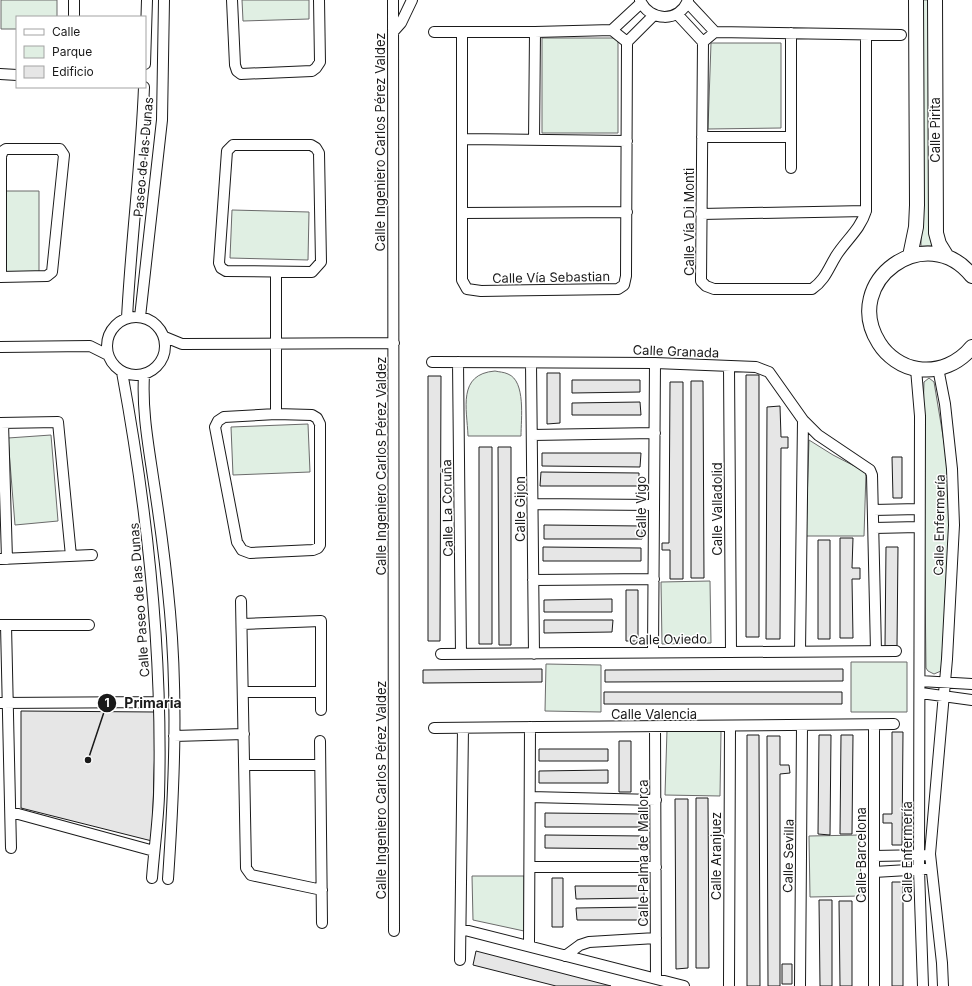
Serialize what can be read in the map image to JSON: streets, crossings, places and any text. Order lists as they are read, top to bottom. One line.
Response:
{"streets":{"street":["Calle Pirita","Calle Ingeniero Carlos Pérez Valdez","Paseo de las Dunas","Calle Vía Di Monti","Calle Vía Sebastian","Calle Granada","Calle Vigo","Calle La Coruña","Calle Gijon","Calle Valladolid","Calle Enfermería","Calle Paseo de las Dunas","Calle Oviedo","Calle Valencia","Calle Palma de Mallorca","Calle Barcelona","Calle Aranjuez","Calle Sevilla"]},"crossings":[["Paseo de las Dunas","Calle Paseo de las Dunas"],["Calle Granada","Calle Vigo"],["Calle Granada","Calle La Coruña"],["Calle Granada","Calle Gijon"],["Calle Granada","Calle Valladolid"],["Calle Vigo","Calle Oviedo"],["Calle La Coruña","Calle Oviedo"],["Calle Gijon","Calle Oviedo"],["Calle Valladolid","Calle Oviedo"],["Calle Valencia","Calle Palma de Mallorca"],["Calle Valencia","Calle Barcelona"],["Calle Valencia","Calle Aranjuez"],["Calle Valencia","Calle Sevilla"]],"places":["Primaria"],"legend":["Calle","Parque","Edificio"]}
